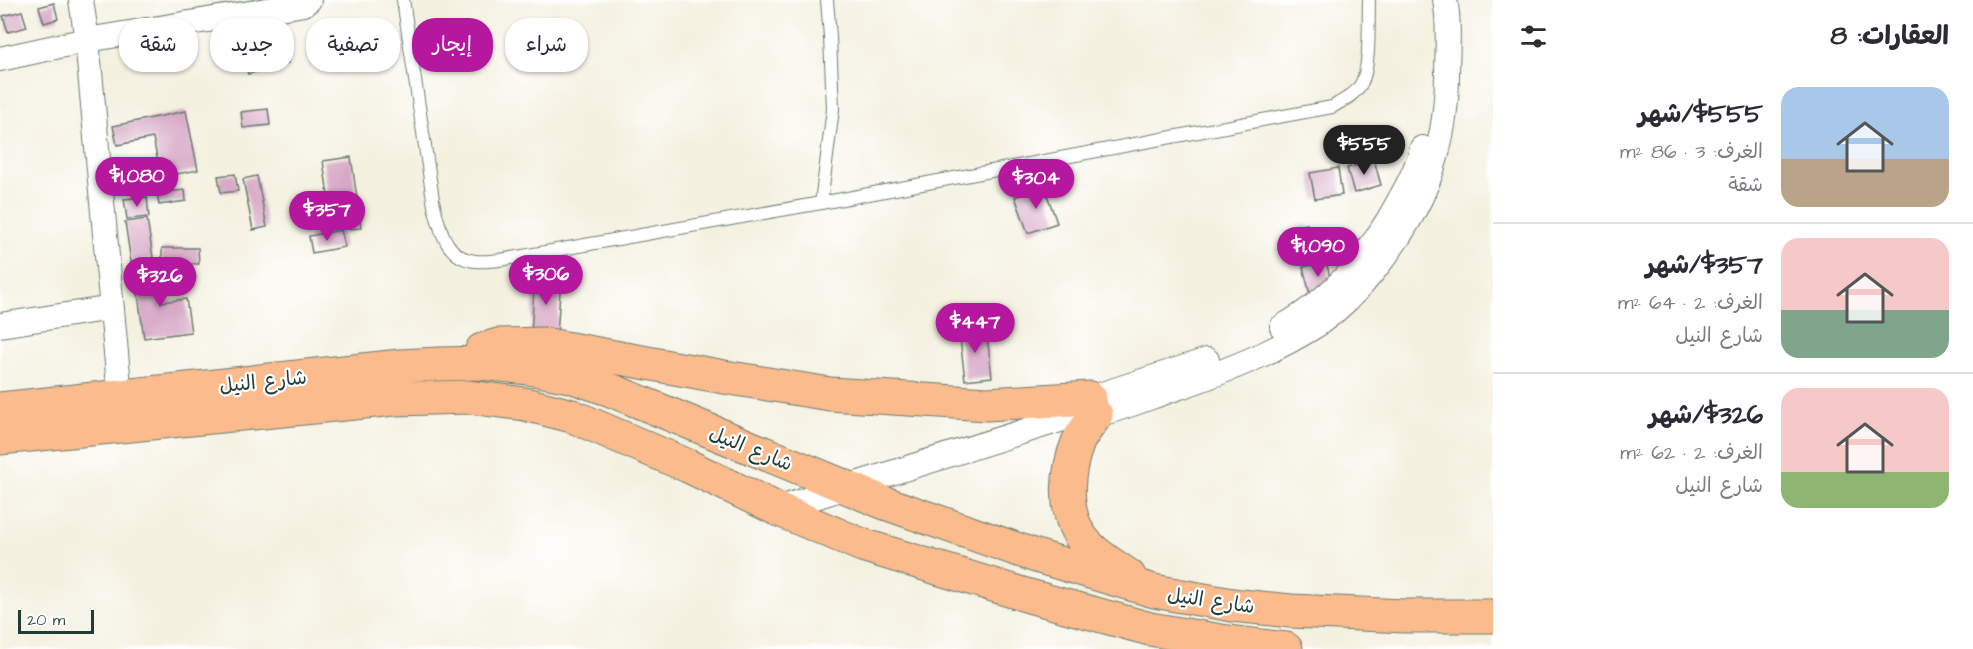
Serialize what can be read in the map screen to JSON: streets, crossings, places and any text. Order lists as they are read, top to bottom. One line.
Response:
{"streets":{"main road":["شارع النيل"]},"scale_bar":"20 m","page":{"heading":"العقارات: 8","chip":["شراء","إيجار","تصفية","جديد","شقة"],"list":[{"name":"$555/شهر","note":"الغرف: 3 · 86 m² · شقة"},{"name":"$357/شهر","note":"الغرف: 2 · 64 m² · شارع النيل"},{"name":"$326/شهر","note":"الغرف: 2 · 62 m² · شارع النيل"}],"price":["$555","$1,080","$304","$357","$1,090","$306","$326","$447"],"scale":"20 m"}}
